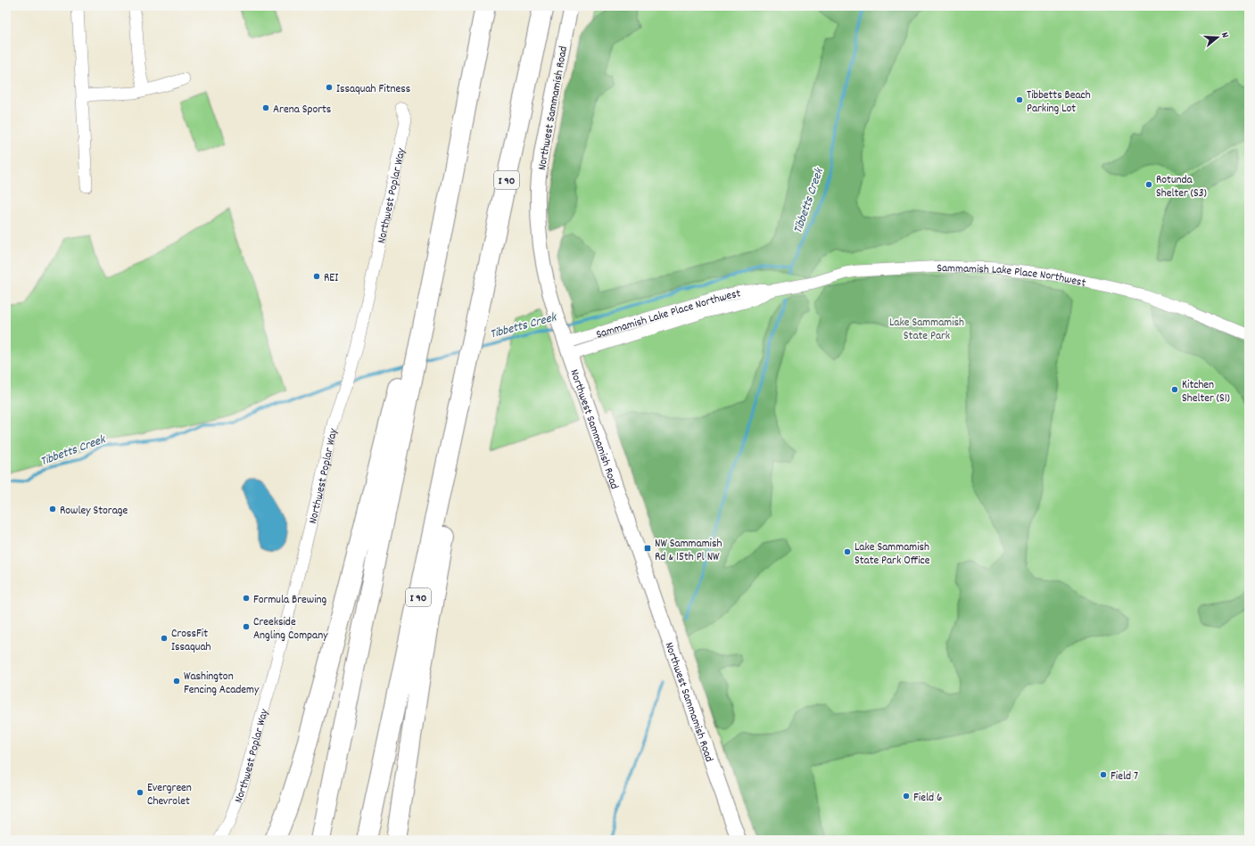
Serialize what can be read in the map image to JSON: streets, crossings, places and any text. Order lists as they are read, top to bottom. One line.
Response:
{"streets":{"highway":["I 90"],"street":["Northwest Sammamish Road","Northwest Poplar Way","Sammamish Lake Place Northwest"]},"crossings":[["Northwest Sammamish Road","Sammamish Lake Place Northwest"]],"water":["Tibbetts Creek"],"parks":["Lake Sammamish State Park"],"places":{"other":["Issaquah Fitness","Tibbetts Beach Parking Lot","Arena Sports","Rotunda Shelter (S3)","REI","Kitchen Shelter (S1)","Rowley Storage","Lake Sammamish State Park Office","Formula Brewing","Creekside Angling Company","CrossFit Issaquah","Washington Fencing Academy","Field 7","Evergreen Chevrolet","Field 6"],"transit":["NW Sammamish Rd & 15th Pl NW"]},"north":"right"}
